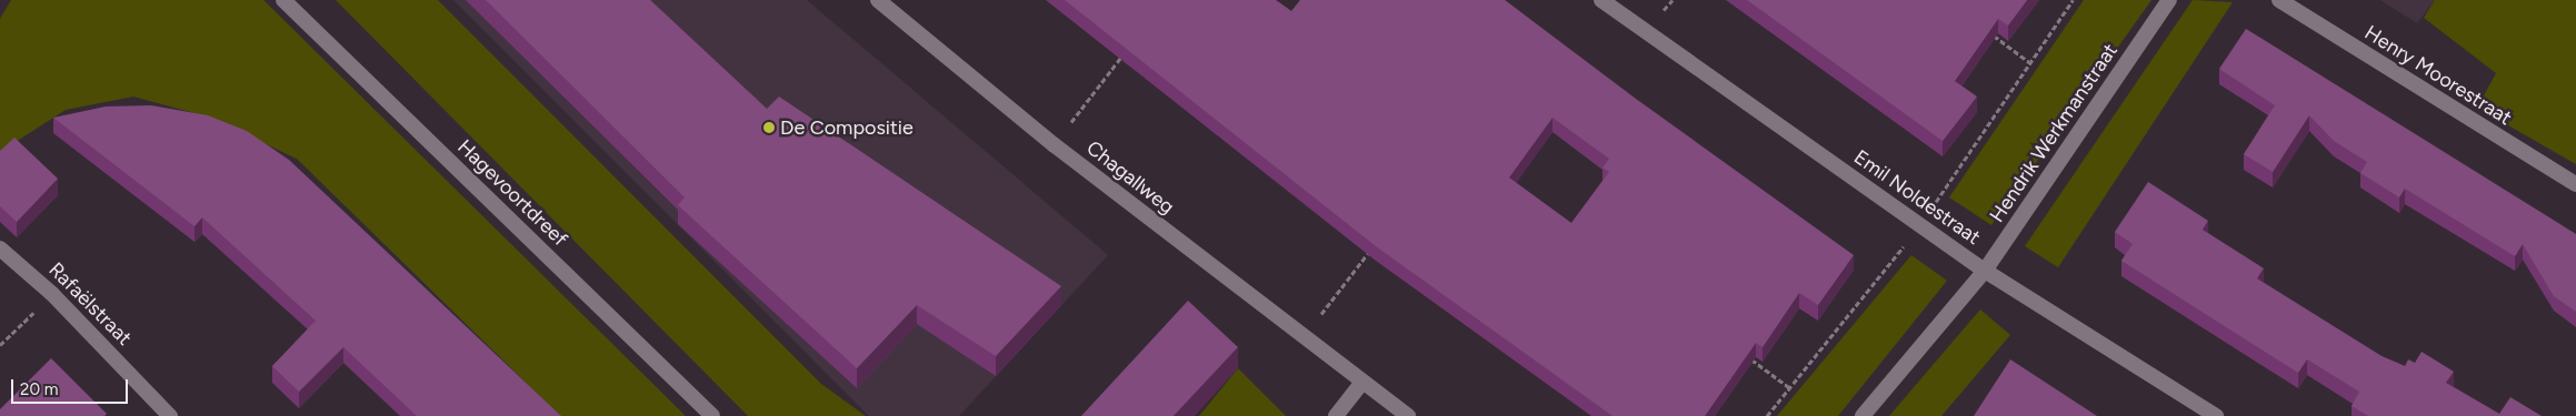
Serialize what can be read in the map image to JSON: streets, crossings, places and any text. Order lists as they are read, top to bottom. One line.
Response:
{"streets":{"street":["Henry Moorestraat","Hendrik Werkmanstraat","Chagallweg","Hagevoortdreef","Emil Noldestraat","Rafaëlstraat"]},"crossings":[["Hendrik Werkmanstraat","Emil Noldestraat"]],"places":["De Compositie"],"scale_bar":"20 m"}
